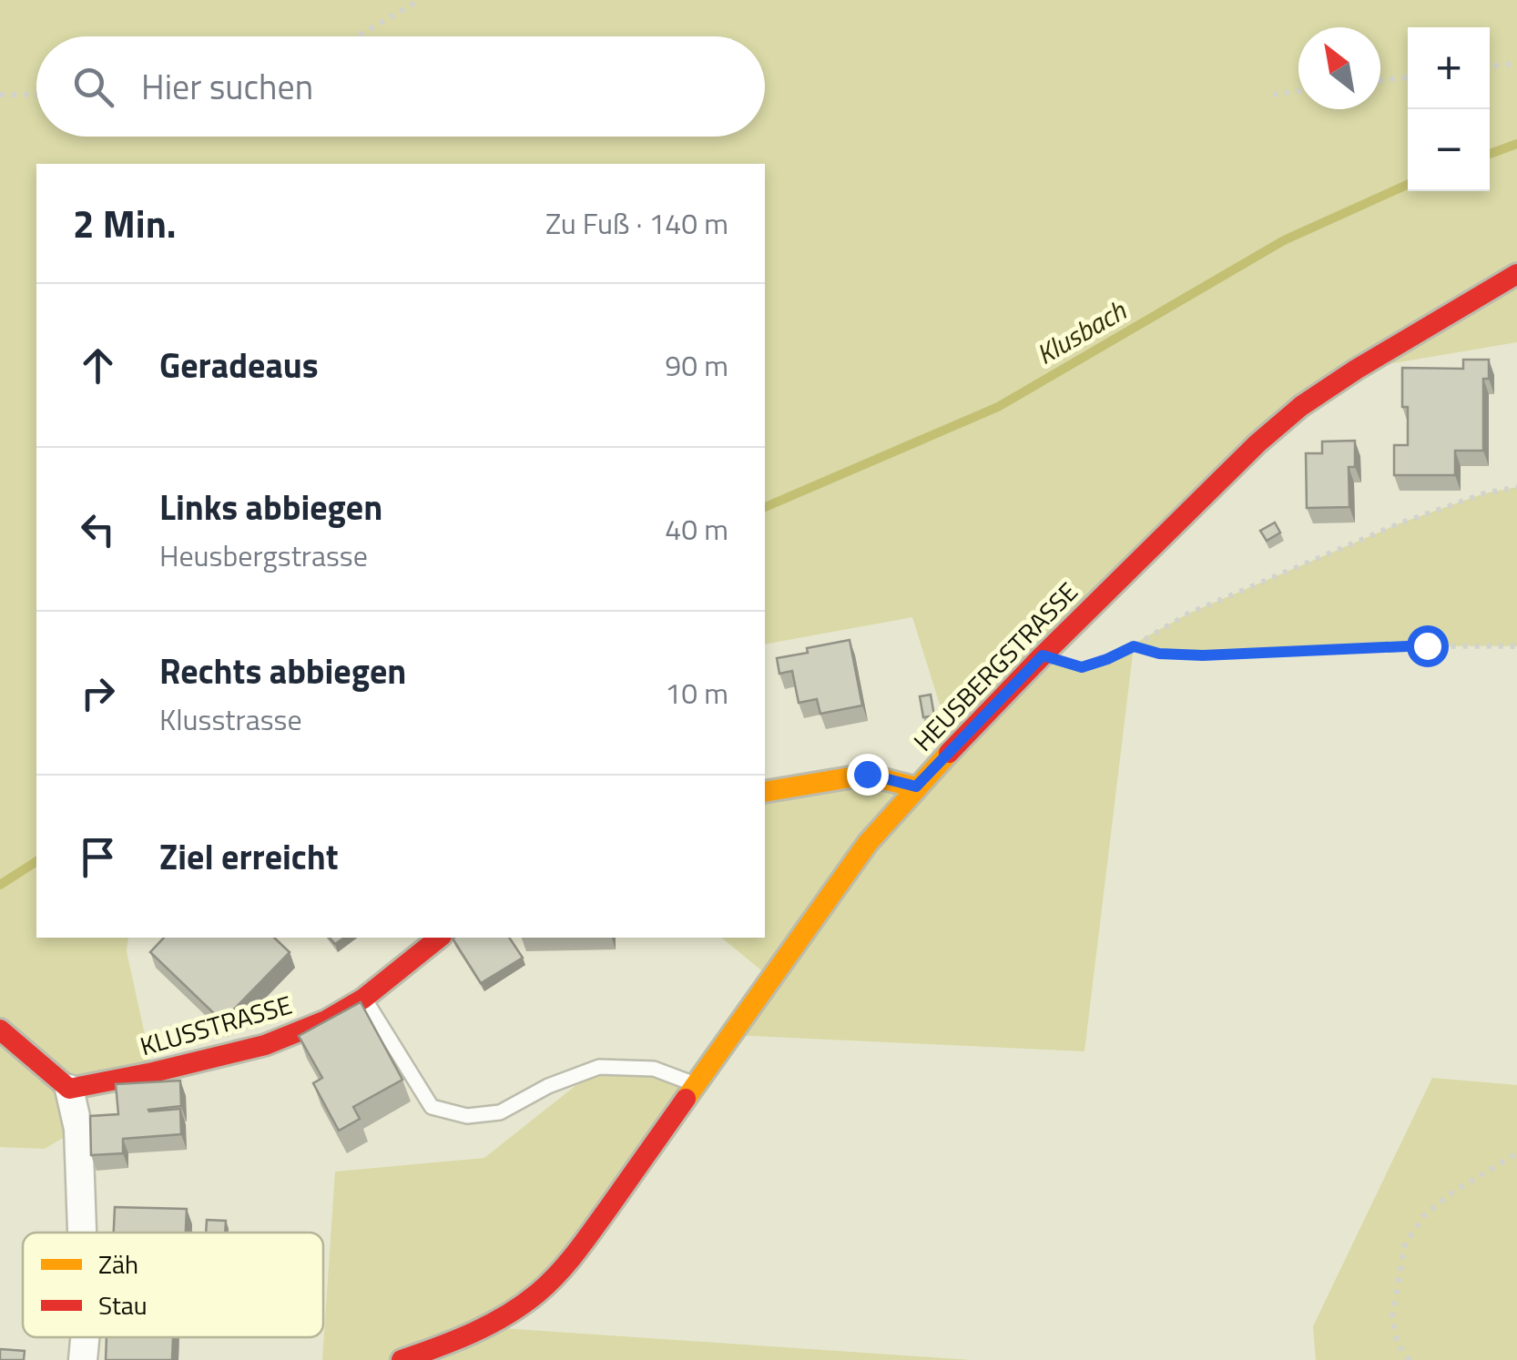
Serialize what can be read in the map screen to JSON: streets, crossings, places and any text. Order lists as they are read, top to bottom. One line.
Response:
{"streets":{"street":["HEUSBERGSTRASSE","KLUSSTRASSE"]},"water":["Klusbach"],"legend":["Zäh","Stau"],"north":"top left","page":{"map_buttons":["+","−"],"search":"Hier suchen","heading":["2 Min.","Zu Fuß · 140 m"],"list":[["Geradeaus","90 m"],["Links abbiegen","Heusbergstrasse","40 m"],["Rechts abbiegen","Klusstrasse","10 m"],"Ziel erreicht"]}}
